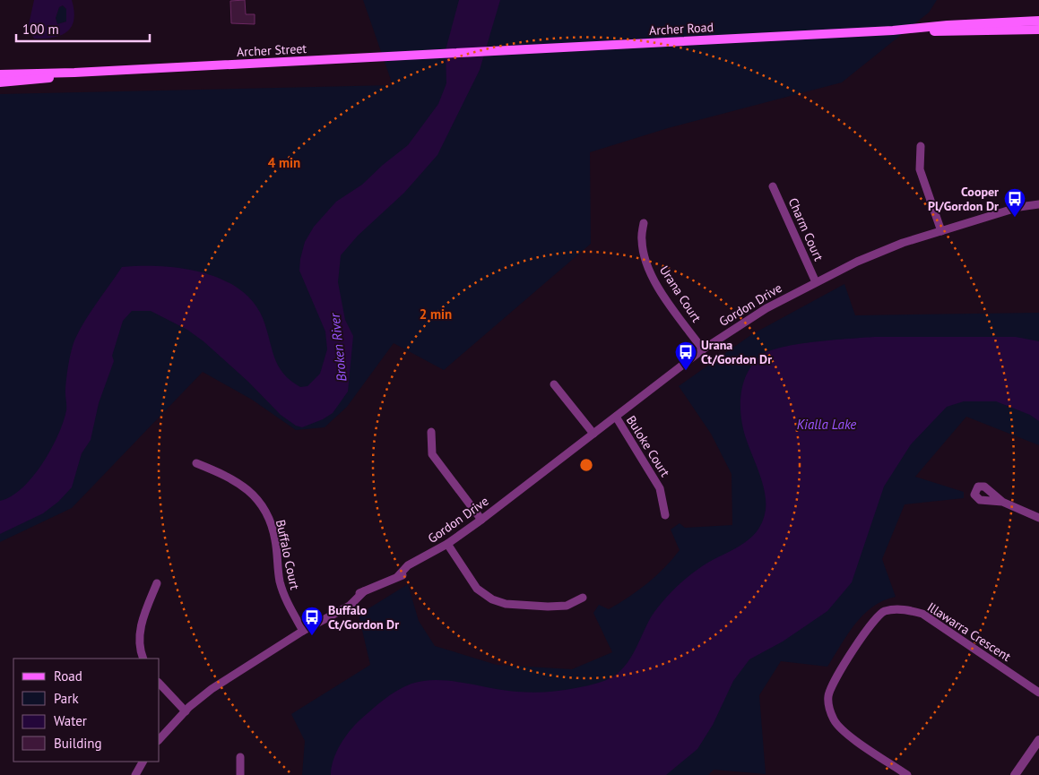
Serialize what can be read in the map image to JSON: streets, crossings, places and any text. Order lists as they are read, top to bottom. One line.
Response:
{"streets":{"main road":["Archer Road","Archer Street"],"street":["Charm Court","Urana Court","Gordon Drive","Buloke Court","Buffalo Court","Illawarra Crescent"]},"crossings":[["Archer Road","Archer Street"],["Charm Court","Gordon Drive"],["Urana Court","Gordon Drive"],["Gordon Drive","Buloke Court"],["Gordon Drive","Buffalo Court"]],"water":["Broken River","Kialla Lake"],"places":{"bus stop":["Cooper Pl/Gordon Dr","Urana Ct/Gordon Dr","Buffalo Ct/Gordon Dr"]},"legend":["Road","Park","Water","Building"],"scale_bar":"100 m","rings":["4 min","2 min"]}
